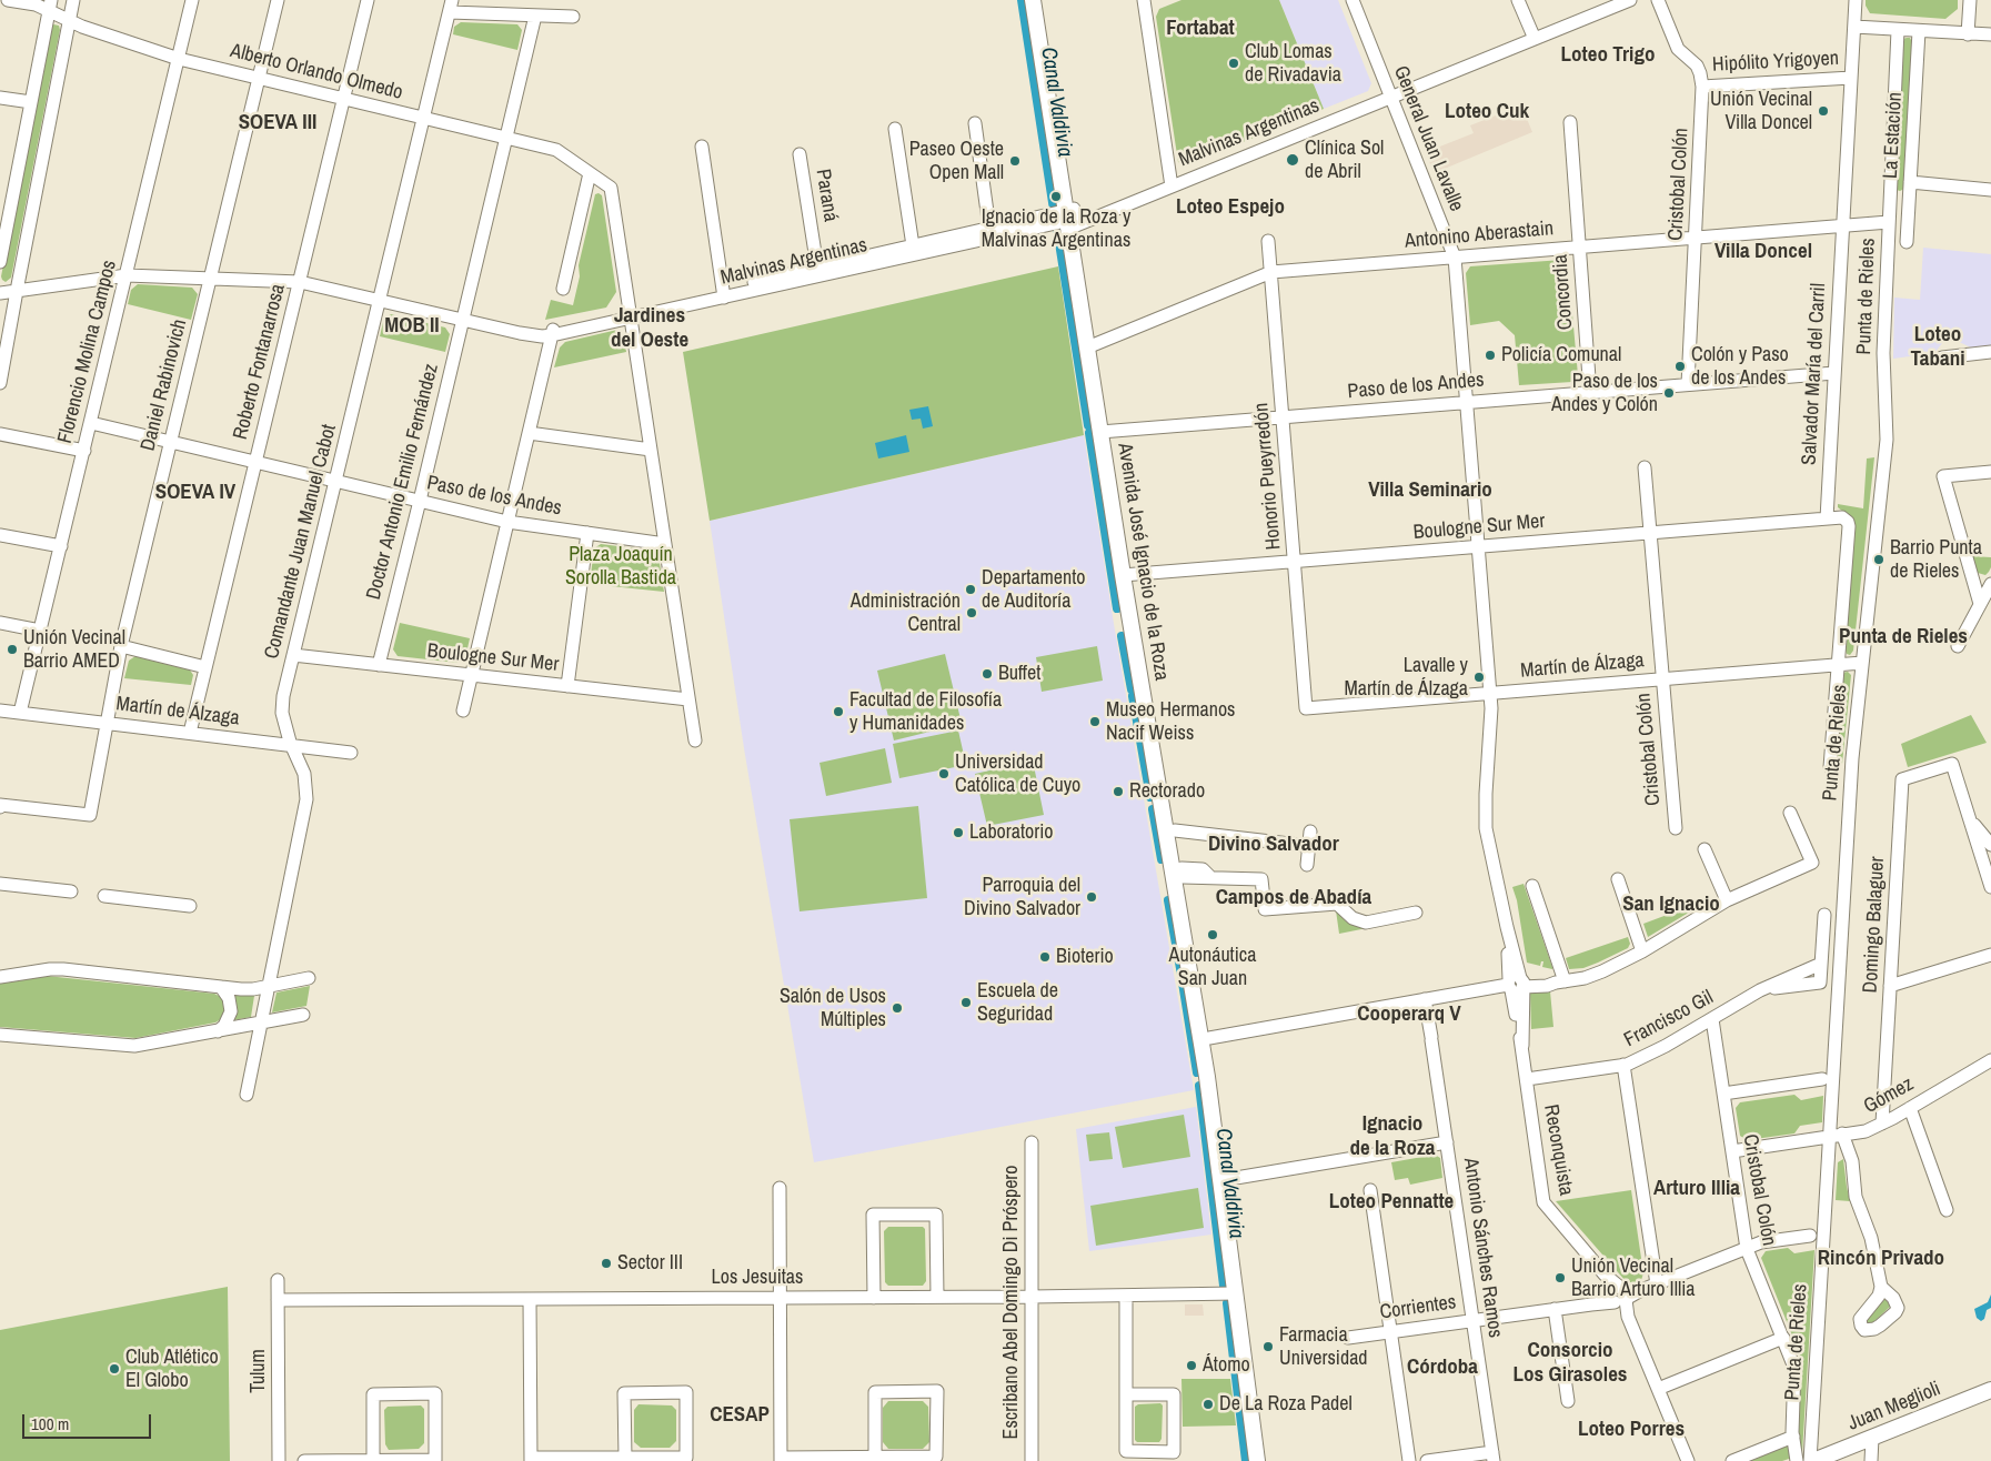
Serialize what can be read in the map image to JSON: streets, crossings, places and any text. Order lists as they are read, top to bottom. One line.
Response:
{"streets":{"main road":["Avenida José Ignacio de la Roza","Juan Meglioli"],"street":["Hipólito Yrigoyen","Alberto Orlando Olmedo","Malvinas Argentinas","La Estación","General Juan Lavalle","Cristobal Colón","Paraná","Antonino Aberastain","Concordia","Punta de Rieles","Florencio Molina Campos","Roberto Fontanarrosa","Salvador María del Carril","Daniel Rabinovich","Paso de los Andes","Honorio Pueyrredón","Doctor Antonio Emilio Fernández","Boulogne Sur Mer","Comandante Juan Manuel Cabot","Martín de Álzaga","Domingo Balaguer","Francisco Gil","Gómez","Reconquista","Antonio Sánches Ramos","Los Jesuitas","Escribano Abel Domingo Di Próspero","Corrientes","Tulum"]},"crossings":[["Hipólito Yrigoyen","Cristobal Colón"],["Hipólito Yrigoyen","Salvador María del Carril"],["Alberto Orlando Olmedo","Malvinas Argentinas"],["Alberto Orlando Olmedo","Florencio Molina Campos"],["Alberto Orlando Olmedo","Roberto Fontanarrosa"],["Alberto Orlando Olmedo","Daniel Rabinovich"],["Alberto Orlando Olmedo","Doctor Antonio Emilio Fernández"],["Alberto Orlando Olmedo","Comandante Juan Manuel Cabot"],["Malvinas Argentinas","General Juan Lavalle"],["Malvinas Argentinas","Paraná"],["Malvinas Argentinas","Florencio Molina Campos"],["Malvinas Argentinas","Roberto Fontanarrosa"],["Malvinas Argentinas","Daniel Rabinovich"],["Malvinas Argentinas","Doctor Antonio Emilio Fernández"],["Malvinas Argentinas","Comandante Juan Manuel Cabot"],["Malvinas Argentinas","Avenida José Ignacio de la Roza"],["General Juan Lavalle","Antonino Aberastain"],["General Juan Lavalle","Paso de los Andes"],["General Juan Lavalle","Boulogne Sur Mer"],["General Juan Lavalle","Martín de Álzaga"],["General Juan Lavalle","Reconquista"],["Cristobal Colón","Antonino Aberastain"],["Cristobal Colón","Paso de los Andes"],["Cristobal Colón","Boulogne Sur Mer"],["Cristobal Colón","Martín de Álzaga"],["Cristobal Colón","Francisco Gil"],["Cristobal Colón","Gómez"],["Cristobal Colón","Corrientes"],["Antonino Aberastain","Concordia"],["Antonino Aberastain","Punta de Rieles"],["Antonino Aberastain","Salvador María del Carril"],["Antonino Aberastain","Honorio Pueyrredón"],["Antonino Aberastain","Avenida José Ignacio de la Roza"],["Concordia","Paso de los Andes"],["Punta de Rieles","Martín de Álzaga"],["Punta de Rieles","Gómez"],["Punta de Rieles","Juan Meglioli"],["Florencio Molina Campos","Paso de los Andes"],["Florencio Molina Campos","Martín de Álzaga"],["Roberto Fontanarrosa","Paso de los Andes"],["Roberto Fontanarrosa","Martín de Álzaga"],["Salvador María del Carril","Paso de los Andes"],["Salvador María del Carril","Boulogne Sur Mer"],["Salvador María del Carril","Martín de Álzaga"],["Daniel Rabinovich","Paso de los Andes"],["Daniel Rabinovich","Martín de Álzaga"],["Paso de los Andes","Honorio Pueyrredón"],["Paso de los Andes","Doctor Antonio Emilio Fernández"],["Paso de los Andes","Comandante Juan Manuel Cabot"],["Paso de los Andes","Avenida José Ignacio de la Roza"],["Honorio Pueyrredón","Boulogne Sur Mer"],["Honorio Pueyrredón","Martín de Álzaga"],["Doctor Antonio Emilio Fernández","Boulogne Sur Mer"],["Boulogne Sur Mer","Comandante Juan Manuel Cabot"],["Boulogne Sur Mer","Avenida José Ignacio de la Roza"],["Comandante Juan Manuel Cabot","Martín de Álzaga"],["Avenida José Ignacio de la Roza","Los Jesuitas"],["Martín de Álzaga","Reconquista"],["Domingo Balaguer","Gómez"],["Francisco Gil","Reconquista"],["Reconquista","Corrientes"],["Antonio Sánches Ramos","Corrientes"],["Los Jesuitas","Escribano Abel Domingo Di Próspero"],["Los Jesuitas","Tulum"]],"districts":["Fortabat","Loteo Trigo","Loteo Cuk","SOEVA III","Loteo Espejo","Villa Doncel","Jardines del Oeste","MOB II","Loteo Tabani","Villa Seminario","SOEVA IV","Punta de Rieles","Divino Salvador","Campos de Abadía","San Ignacio","Cooperarq V","Ignacio de la Roza","Arturo Illia","Loteo Pennatte","Rincón Privado","Consorcio Los Girasoles","Córdoba","CESAP","Loteo Porres"],"water":["Canal Valdivia"],"parks":["Plaza Joaquín Sorolla Bastida"],"places":["Club Lomas de Rivadavia","Unión Vecinal Villa Doncel","Clínica Sol de Abril","Paseo Oeste Open Mall","Ignacio de la Roza y Malvinas Argentinas","Policía Comunal","Colón y Paso de los Andes","Paso de los Andes y Colón","Barrio Punta de Rieles","Departamento de Auditoría","Administración Central","Unión Vecinal Barrio AMED","Buffet","Lavalle y Martín de Álzaga","Facultad de Filosofía y Humanidades","Museo Hermanos Nacif Weiss","Universidad Católica de Cuyo","Rectorado","Laboratorio","Parroquia del Divino Salvador","Autonáutica San Juan","Bioterio","Escuela de Seguridad","Salón de Usos Múltiples","Sector III","Unión Vecinal Barrio Arturo Illia","Farmacia Universidad","Átomo","Club Atlético El Globo","De La Roza Padel"],"scale_bar":"100 m"}
